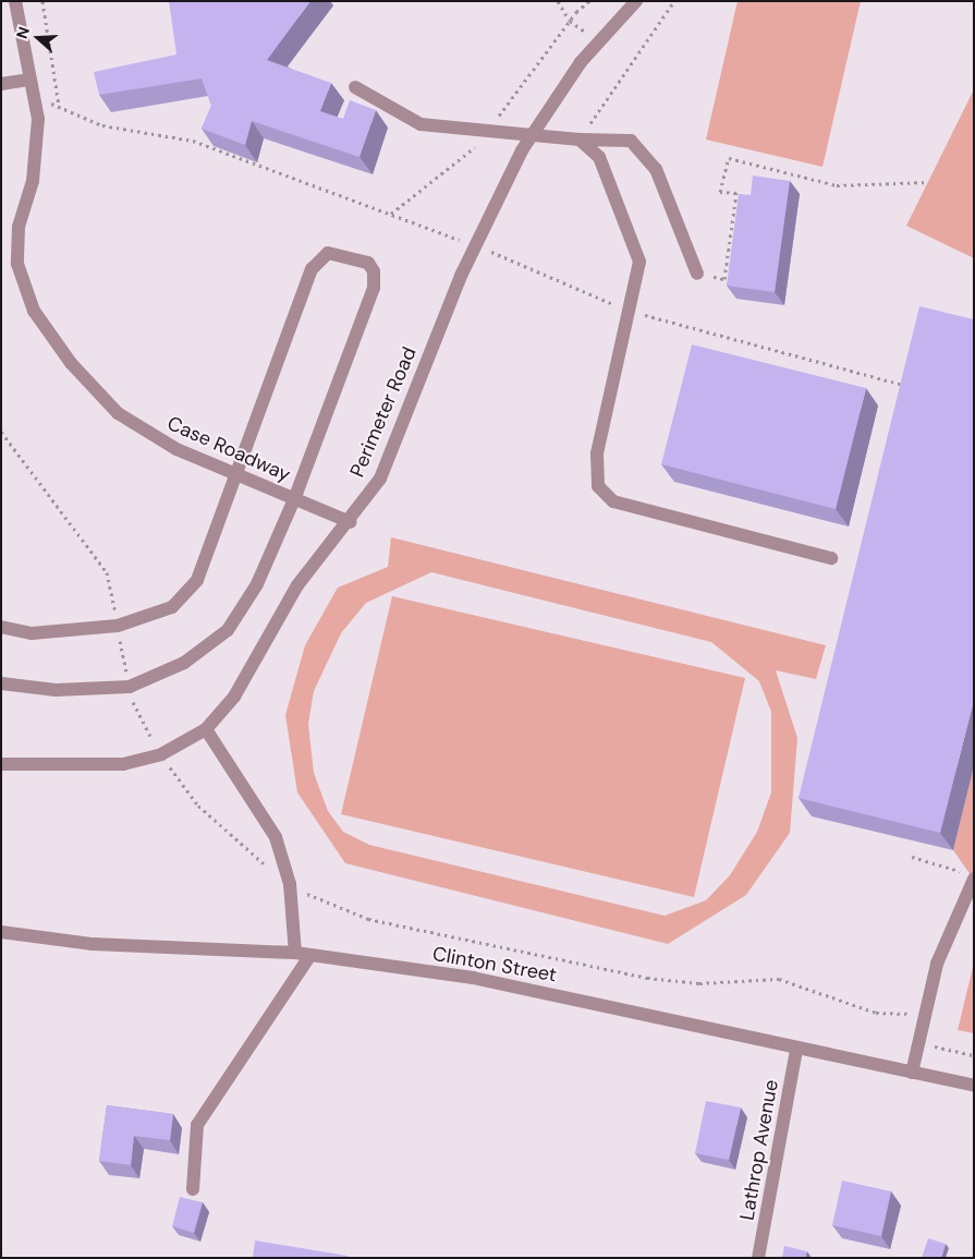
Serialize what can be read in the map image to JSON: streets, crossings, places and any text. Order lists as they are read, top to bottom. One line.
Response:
{"streets":{"street":["Perimeter Road","Case Roadway","Clinton Street","Lathrop Avenue"]},"crossings":[["Perimeter Road","Case Roadway"],["Clinton Street","Lathrop Avenue"]],"north":"left"}
